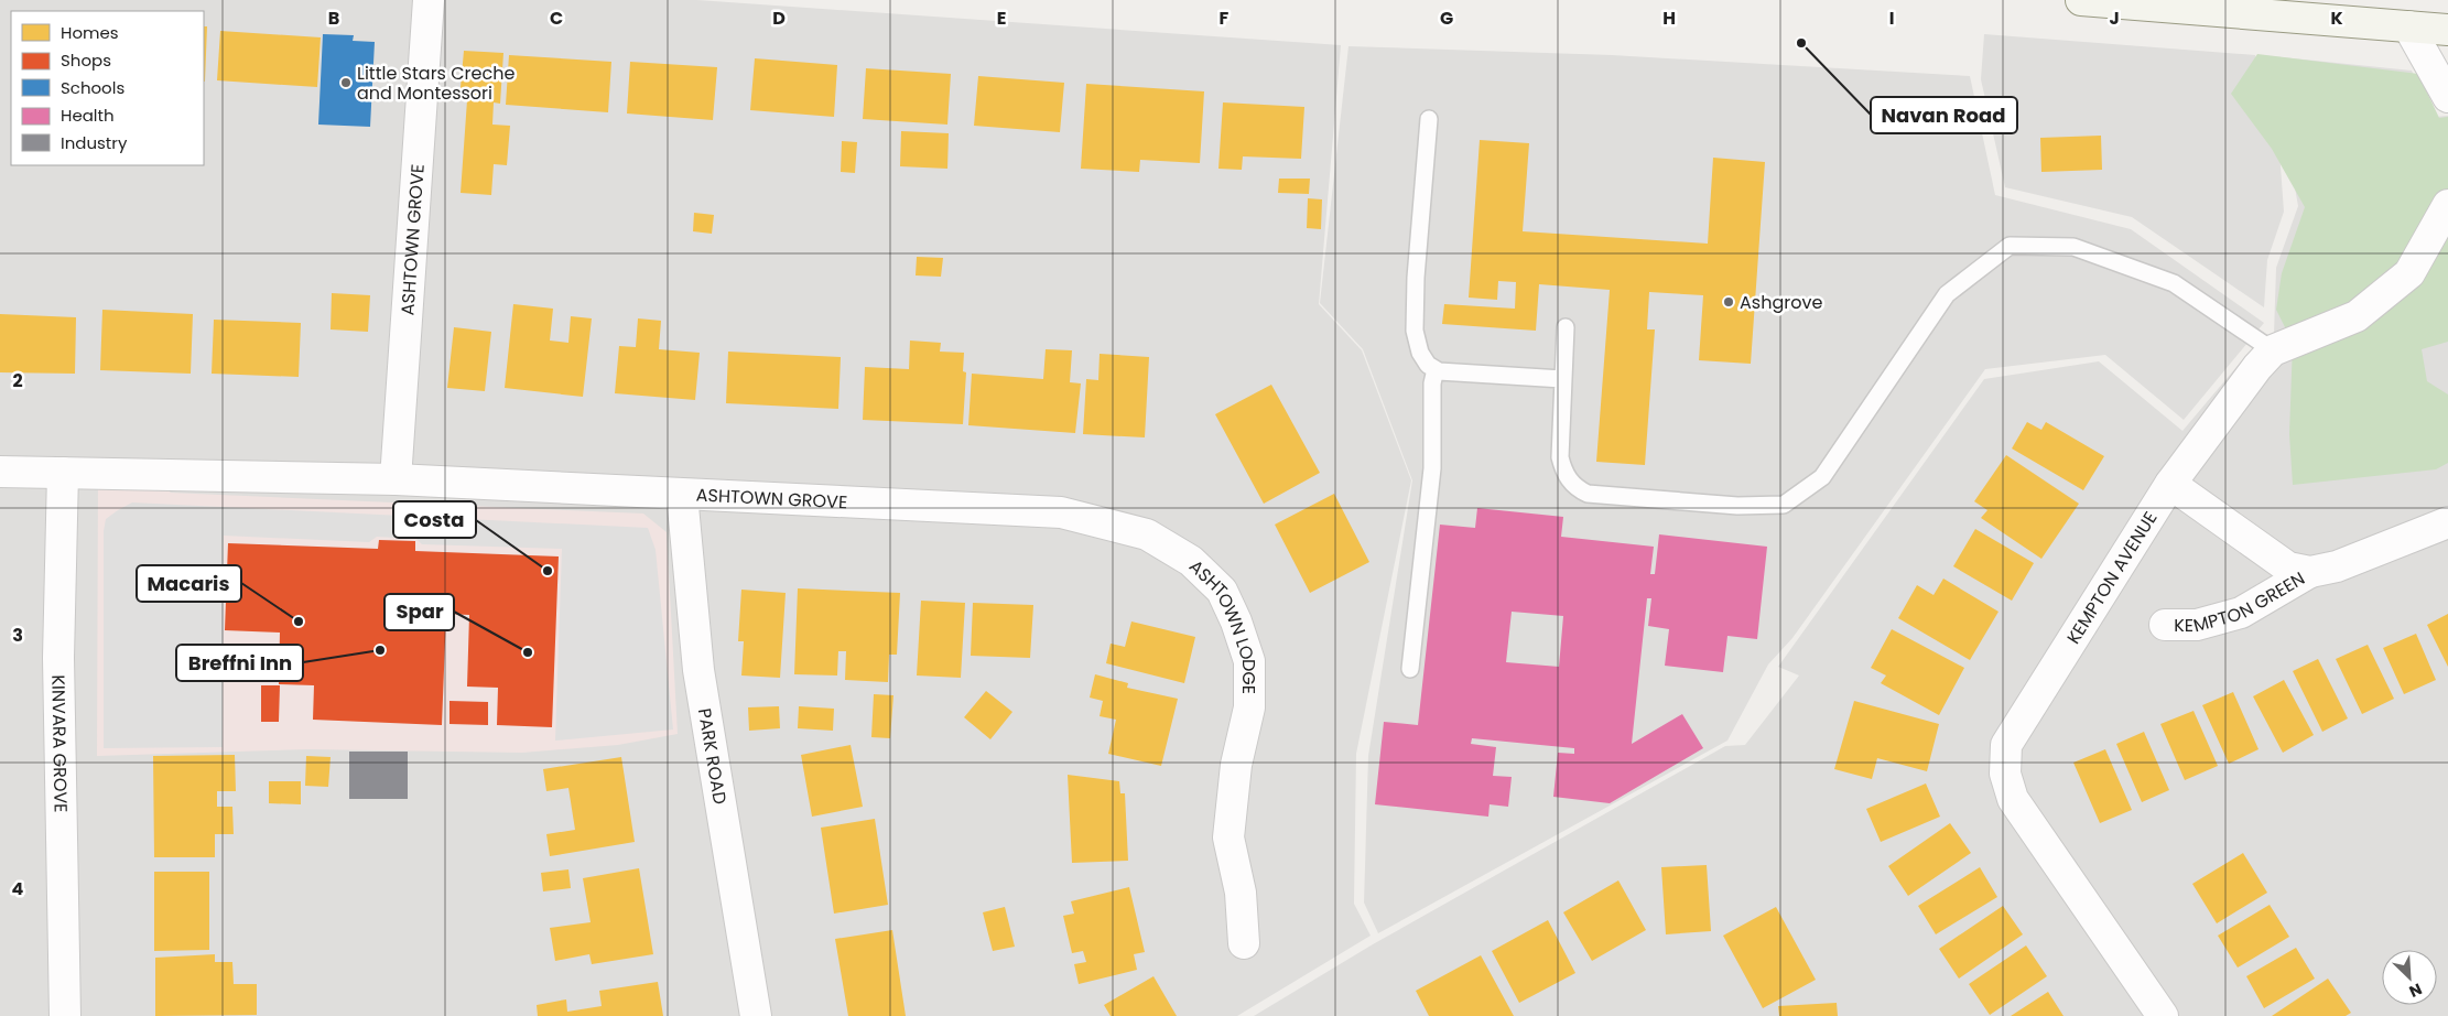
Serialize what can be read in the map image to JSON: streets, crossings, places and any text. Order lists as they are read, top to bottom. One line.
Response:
{"streets":{"street":["ASHTOWN GROVE","KEMPTON AVENUE","KEMPTON GREEN","ASHTOWN LODGE","KINVARA GROVE","PARK ROAD"]},"crossings":[["ASHTOWN GROVE","ASHTOWN LODGE"],["ASHTOWN GROVE","KINVARA GROVE"],["ASHTOWN GROVE","PARK ROAD"],["KEMPTON AVENUE","KEMPTON GREEN"]],"places":["Navan Road","Little Stars Creche and Montessori","Ashgrove","Costa","Macaris","Breffni Inn","Spar"],"legend":["Homes","Shops","Schools","Health","Industry"],"north":"bottom right","grid":{"columns":["B","C","D","E","F","G","H","I","J","K"],"rows":["2","3","4"]}}
